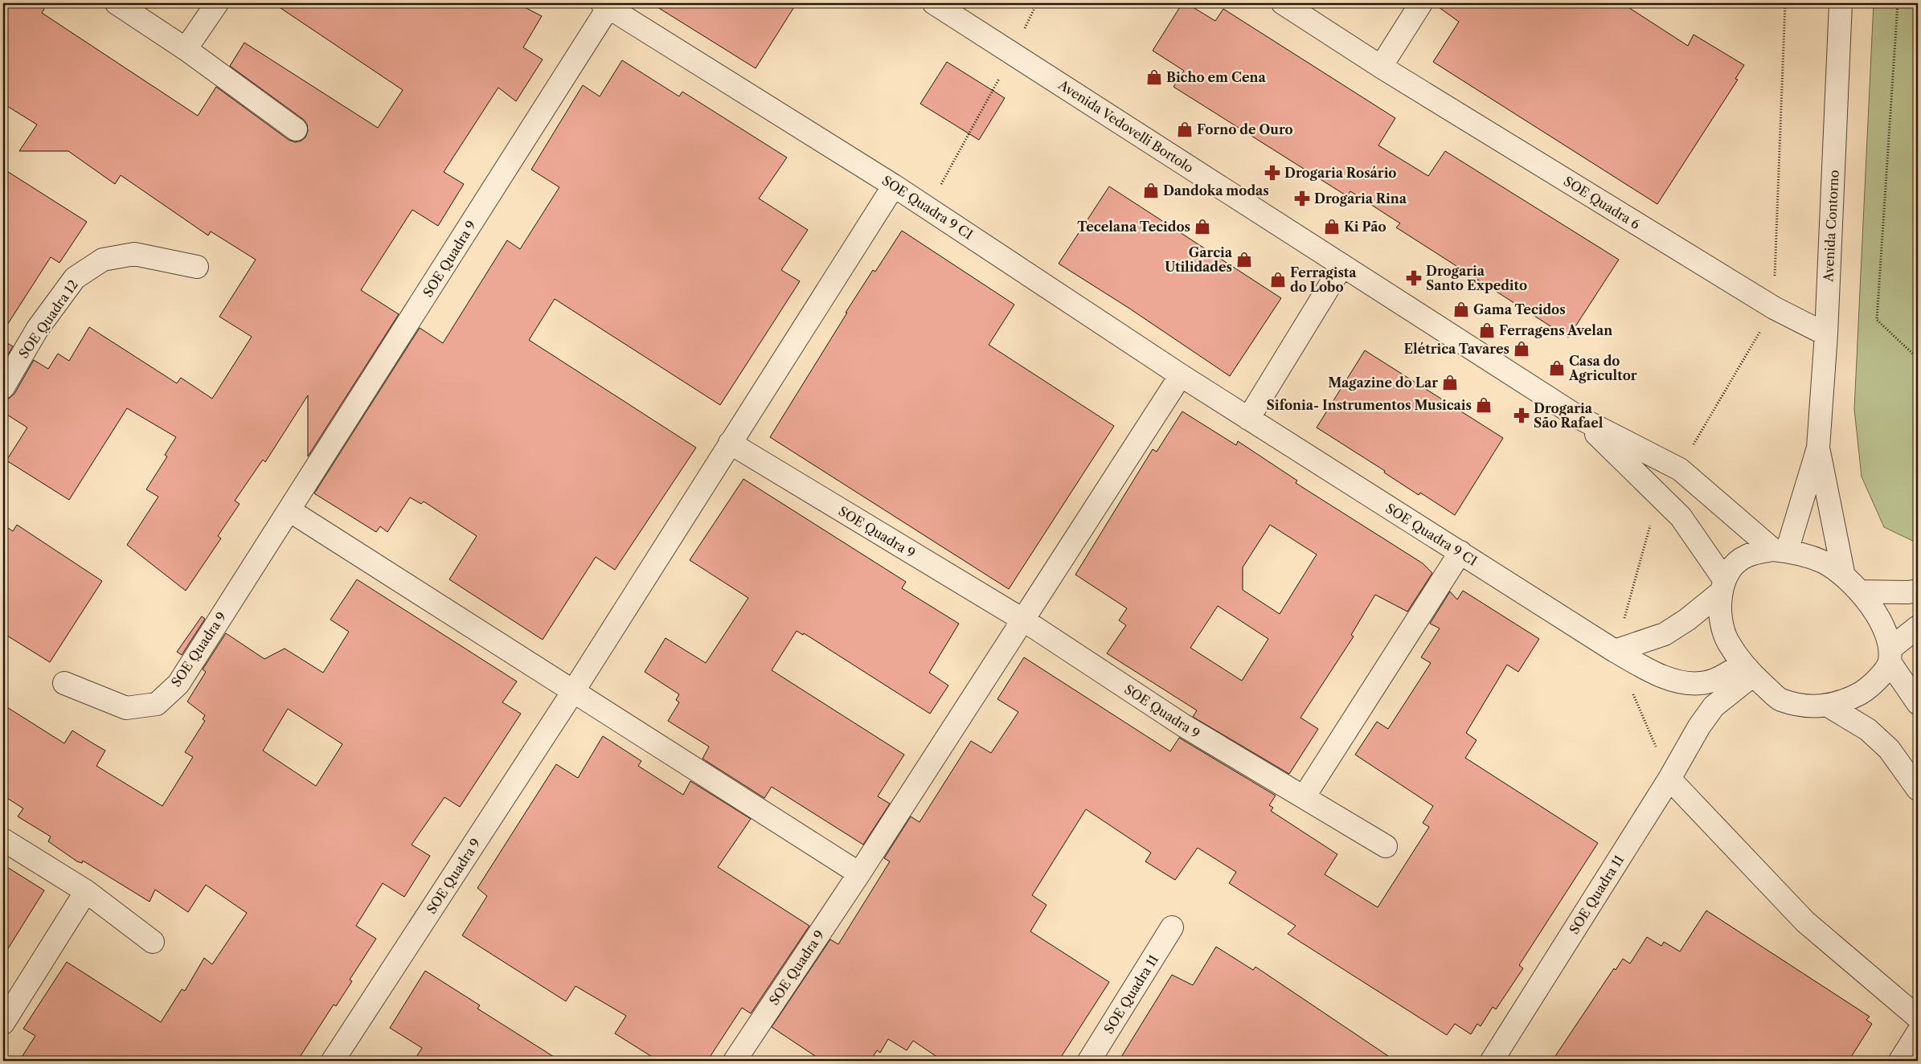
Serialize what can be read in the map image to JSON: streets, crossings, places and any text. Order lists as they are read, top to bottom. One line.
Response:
{"streets":{"street":["Avenida Vedovelli Bortolo","SOE Quadra 6","SOE Quadra 9 CI","Avenida Contorno","SOE Quadra 9","SOE Quadra 12","SOE Quadra 11"]},"crossings":[["Avenida Vedovelli Bortolo","Avenida Contorno"],["SOE Quadra 6","Avenida Contorno"],["SOE Quadra 9 CI","SOE Quadra 9"],["SOE Quadra 9 CI","SOE Quadra 11"]],"places":{"shop":["Bicho em Cena","Forno de Ouro","Dandoka modas","Tecelana Tecidos","Ki Pão","Garcia Utilidades","Ferragista do Lobo","Gama Tecidos","Ferragens Avelan","Elétrica Tavares","Casa do Agricultor","Magazine do Lar","Sifonia- Instrumentos Musicais"],"pharmacy":["Drogaria Rosário","Drogaria Rina","Drogaria Santo Expedito","Drogaria São Rafael"]}}
